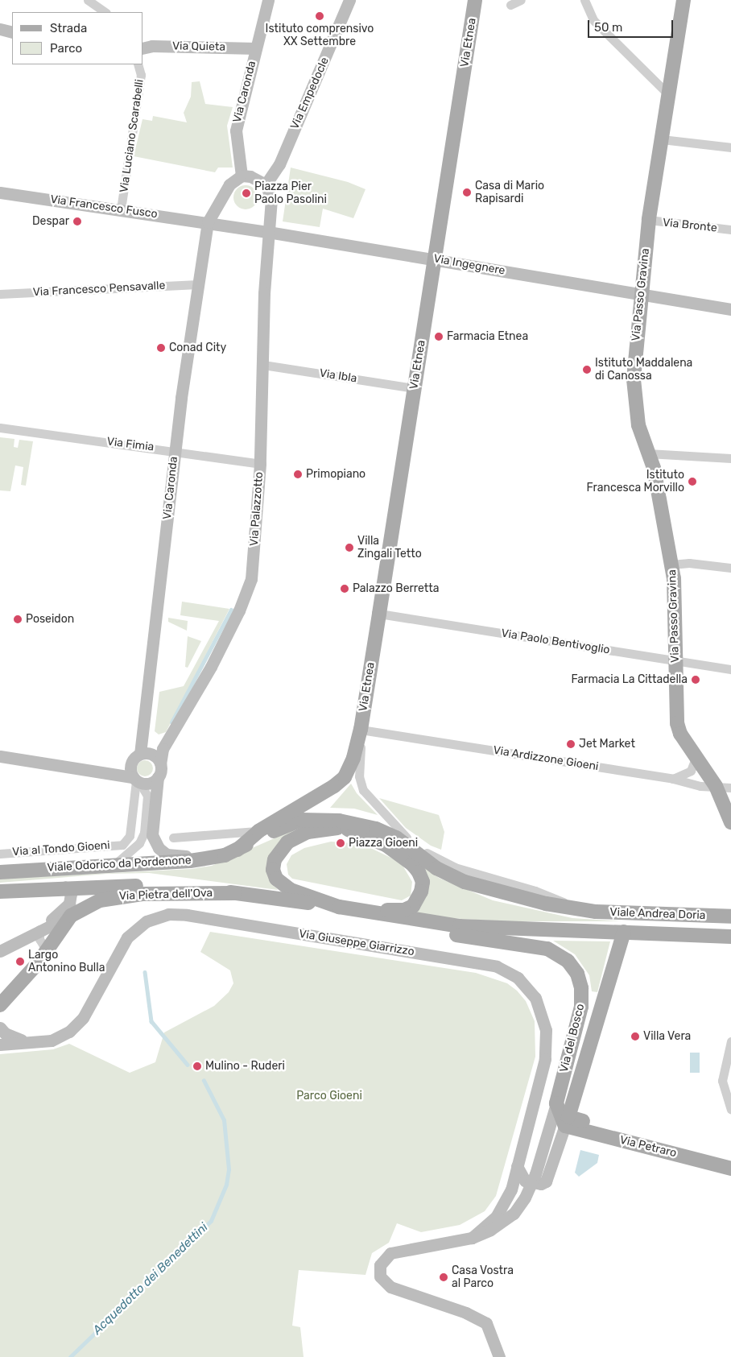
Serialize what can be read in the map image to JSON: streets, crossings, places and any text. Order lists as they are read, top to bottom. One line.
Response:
{"streets":{"main road":["Via Etnea","Via Quieta","Via Caronda","Via Empedocle","Via Francesco Fusco","Via Ingegnere","Via Passo Gravina","Via Palazzotto","Viale Odorico da Pordenone","Via Pietra dell'Ova","Viale Andrea Doria","Via Giuseppe Giarrizzo","Via del Bosco","Via Petraro"],"street":["Via Luciano Scarabelli","Via Bronte","Via Francesco Pensavalle","Via Ibla","Via Fimia","Via Paolo Bentivoglio","Via Ardizzone Gioeni","Via al Tondo Gioeni"]},"crossings":[["Via Etnea","Via Ingegnere"],["Via Etnea","Via Ibla"],["Via Etnea","Via Paolo Bentivoglio"],["Via Etnea","Via Ardizzone Gioeni"],["Via Etnea","Viale Odorico da Pordenone"],["Via Quieta","Via Caronda"],["Via Caronda","Via Francesco Fusco"],["Via Caronda","Via Ingegnere"],["Via Caronda","Via Francesco Pensavalle"],["Via Caronda","Via Fimia"],["Via Caronda","Via Palazzotto"],["Via Caronda","Via al Tondo Gioeni"],["Via Empedocle","Via Palazzotto"],["Via Luciano Scarabelli","Via Francesco Fusco"],["Via Francesco Fusco","Via Ingegnere"],["Via Bronte","Via Passo Gravina"],["Via Ingegnere","Via Passo Gravina"],["Via Ingegnere","Via Palazzotto"],["Via Passo Gravina","Via Paolo Bentivoglio"],["Via Passo Gravina","Via Ardizzone Gioeni"],["Via Ibla","Via Palazzotto"],["Via Fimia","Via Palazzotto"],["Via Palazzotto","Via al Tondo Gioeni"],["Viale Odorico da Pordenone","Via Pietra dell'Ova"],["Viale Andrea Doria","Via del Bosco"],["Via del Bosco","Via Petraro"]],"water":["Acquedotto dei Benedettini"],"parks":["Parco Gioeni"],"places":["Istituto comprensivo XX Settembre","Casa di Mario Rapisardi","Piazza Pier Paolo Pasolini","Despar","Farmacia Etnea","Conad City","Istituto Maddalena di Canossa","Primopiano","Istituto Francesca Morvillo","Villa Zingali Tetto","Palazzo Berretta","Poseidon","Farmacia La Cittadella","Jet Market","Piazza Gioeni","Largo Antonino Bulla","Villa Vera","Mulino - Ruderi","Casa Vostra al Parco"],"legend":["Strada","Parco"],"scale_bar":"50 m"}
